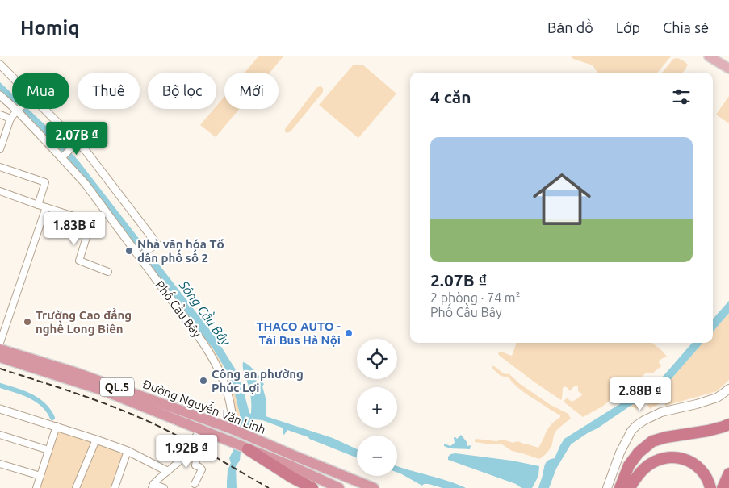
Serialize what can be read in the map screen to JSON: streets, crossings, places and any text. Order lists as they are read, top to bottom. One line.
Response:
{"streets":{"highway":["QL.5","Đường Nguyễn Văn Linh"],"street":["Phố Cầu Bây"]},"crossings":[["Phố Cầu Bây","Đường Nguyễn Văn Linh"]],"water":["Sông Cầu Bây"],"places":["Nhà văn hóa Tổ dân phố số 2","Trường Cao đẳng nghề Long Biên","THACO AUTO - Tải Bus Hà Nội","Công an phường Phúc Lợi"],"page":{"header":"Homiq","nav":["Bản đồ","Lớp","Chia sẻ"],"chip":["Mua","Thuê","Bộ lọc","Mới"],"heading":"4 căn","list":[{"name":"2.07B ₫","note":"2 phòng · 74 m² · Phố Cầu Bây"}],"price":["2.07B ₫","1.83B ₫","2.88B ₫","1.92B ₫"],"map_buttons":["+","−"]}}
